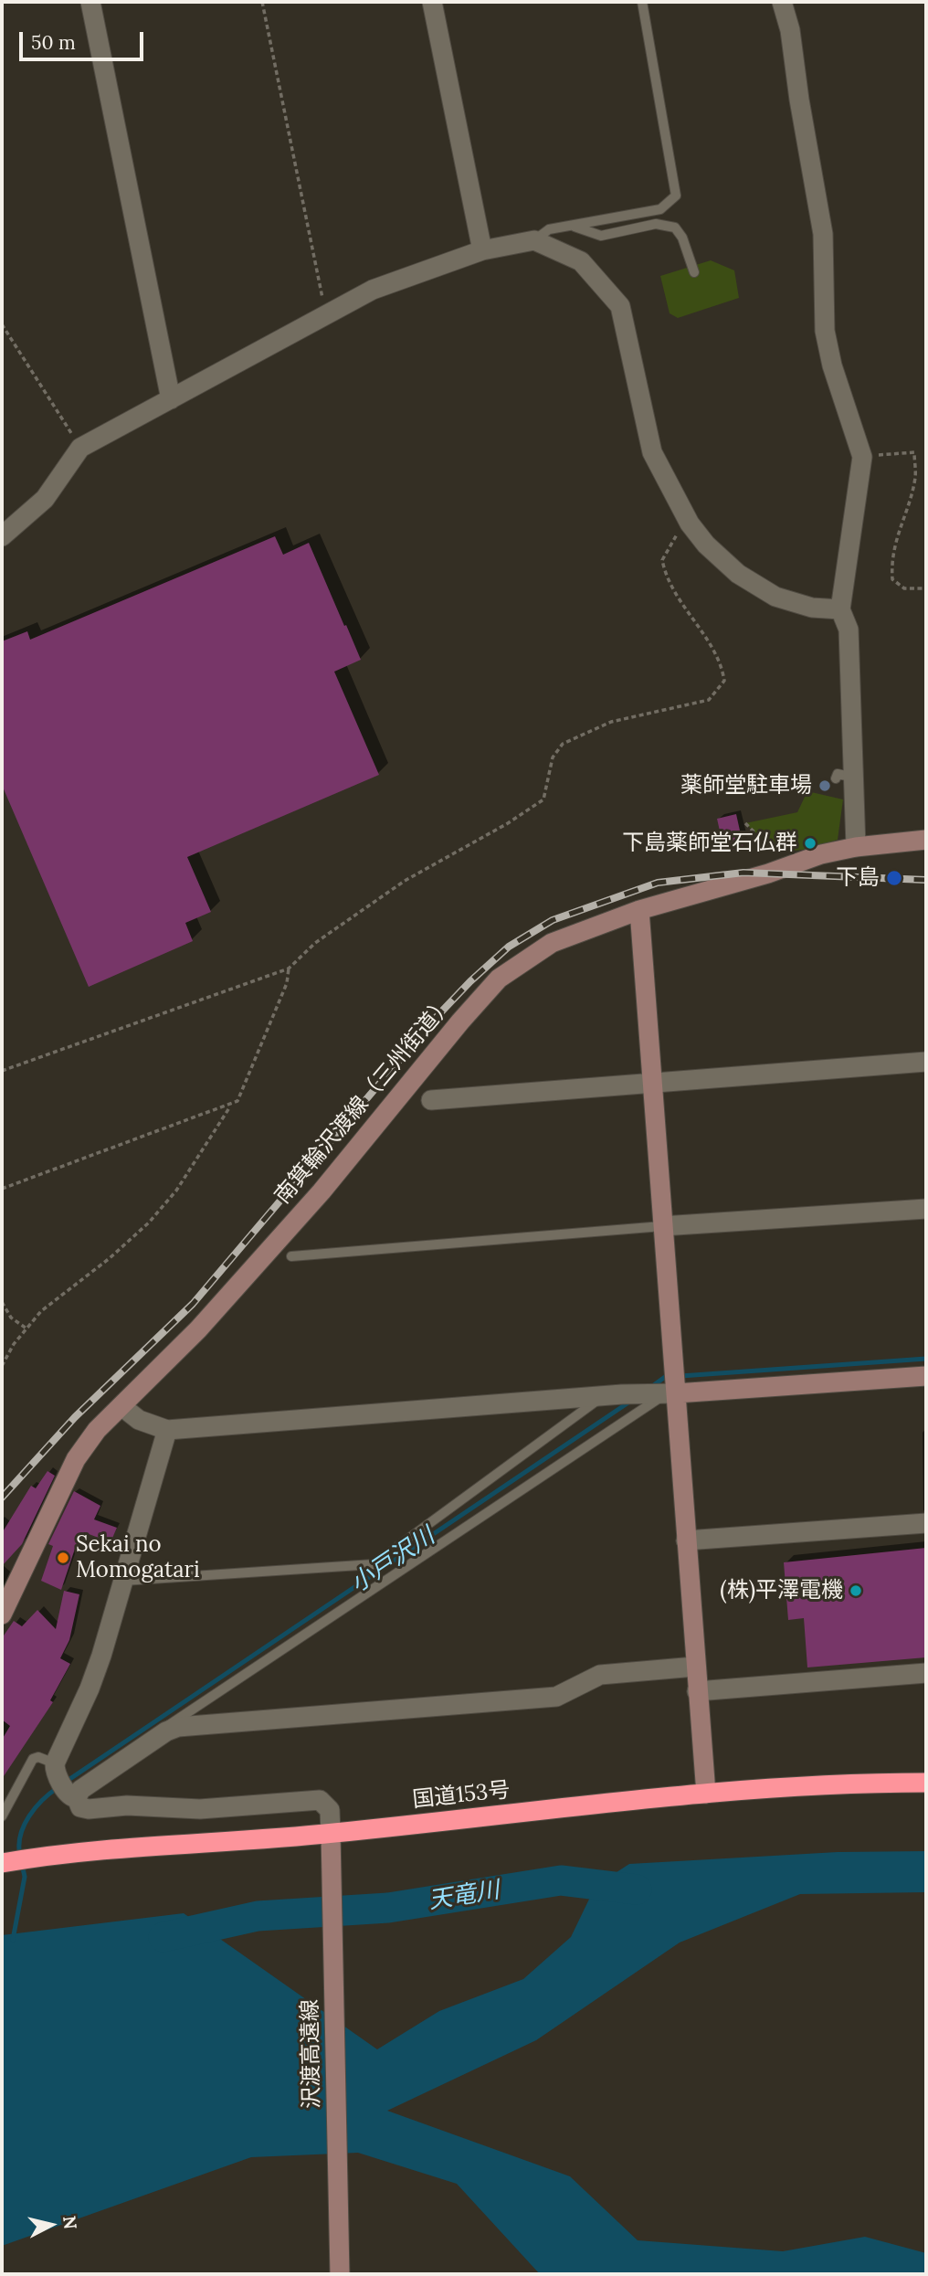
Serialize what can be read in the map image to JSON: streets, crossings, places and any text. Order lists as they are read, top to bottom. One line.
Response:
{"streets":{"highway":["国道153号"],"main road":["南箕輪沢渡線（三州街道）","沢渡高遠線"]},"crossings":[["国道153号","沢渡高遠線"]],"water":["小戸沢川","天竜川"],"places":["薬師堂駐車場","下島薬師堂石仏群","下島","Sekai no Momogatari","(株)平澤電機"],"scale_bar":"50 m","north":"right"}
